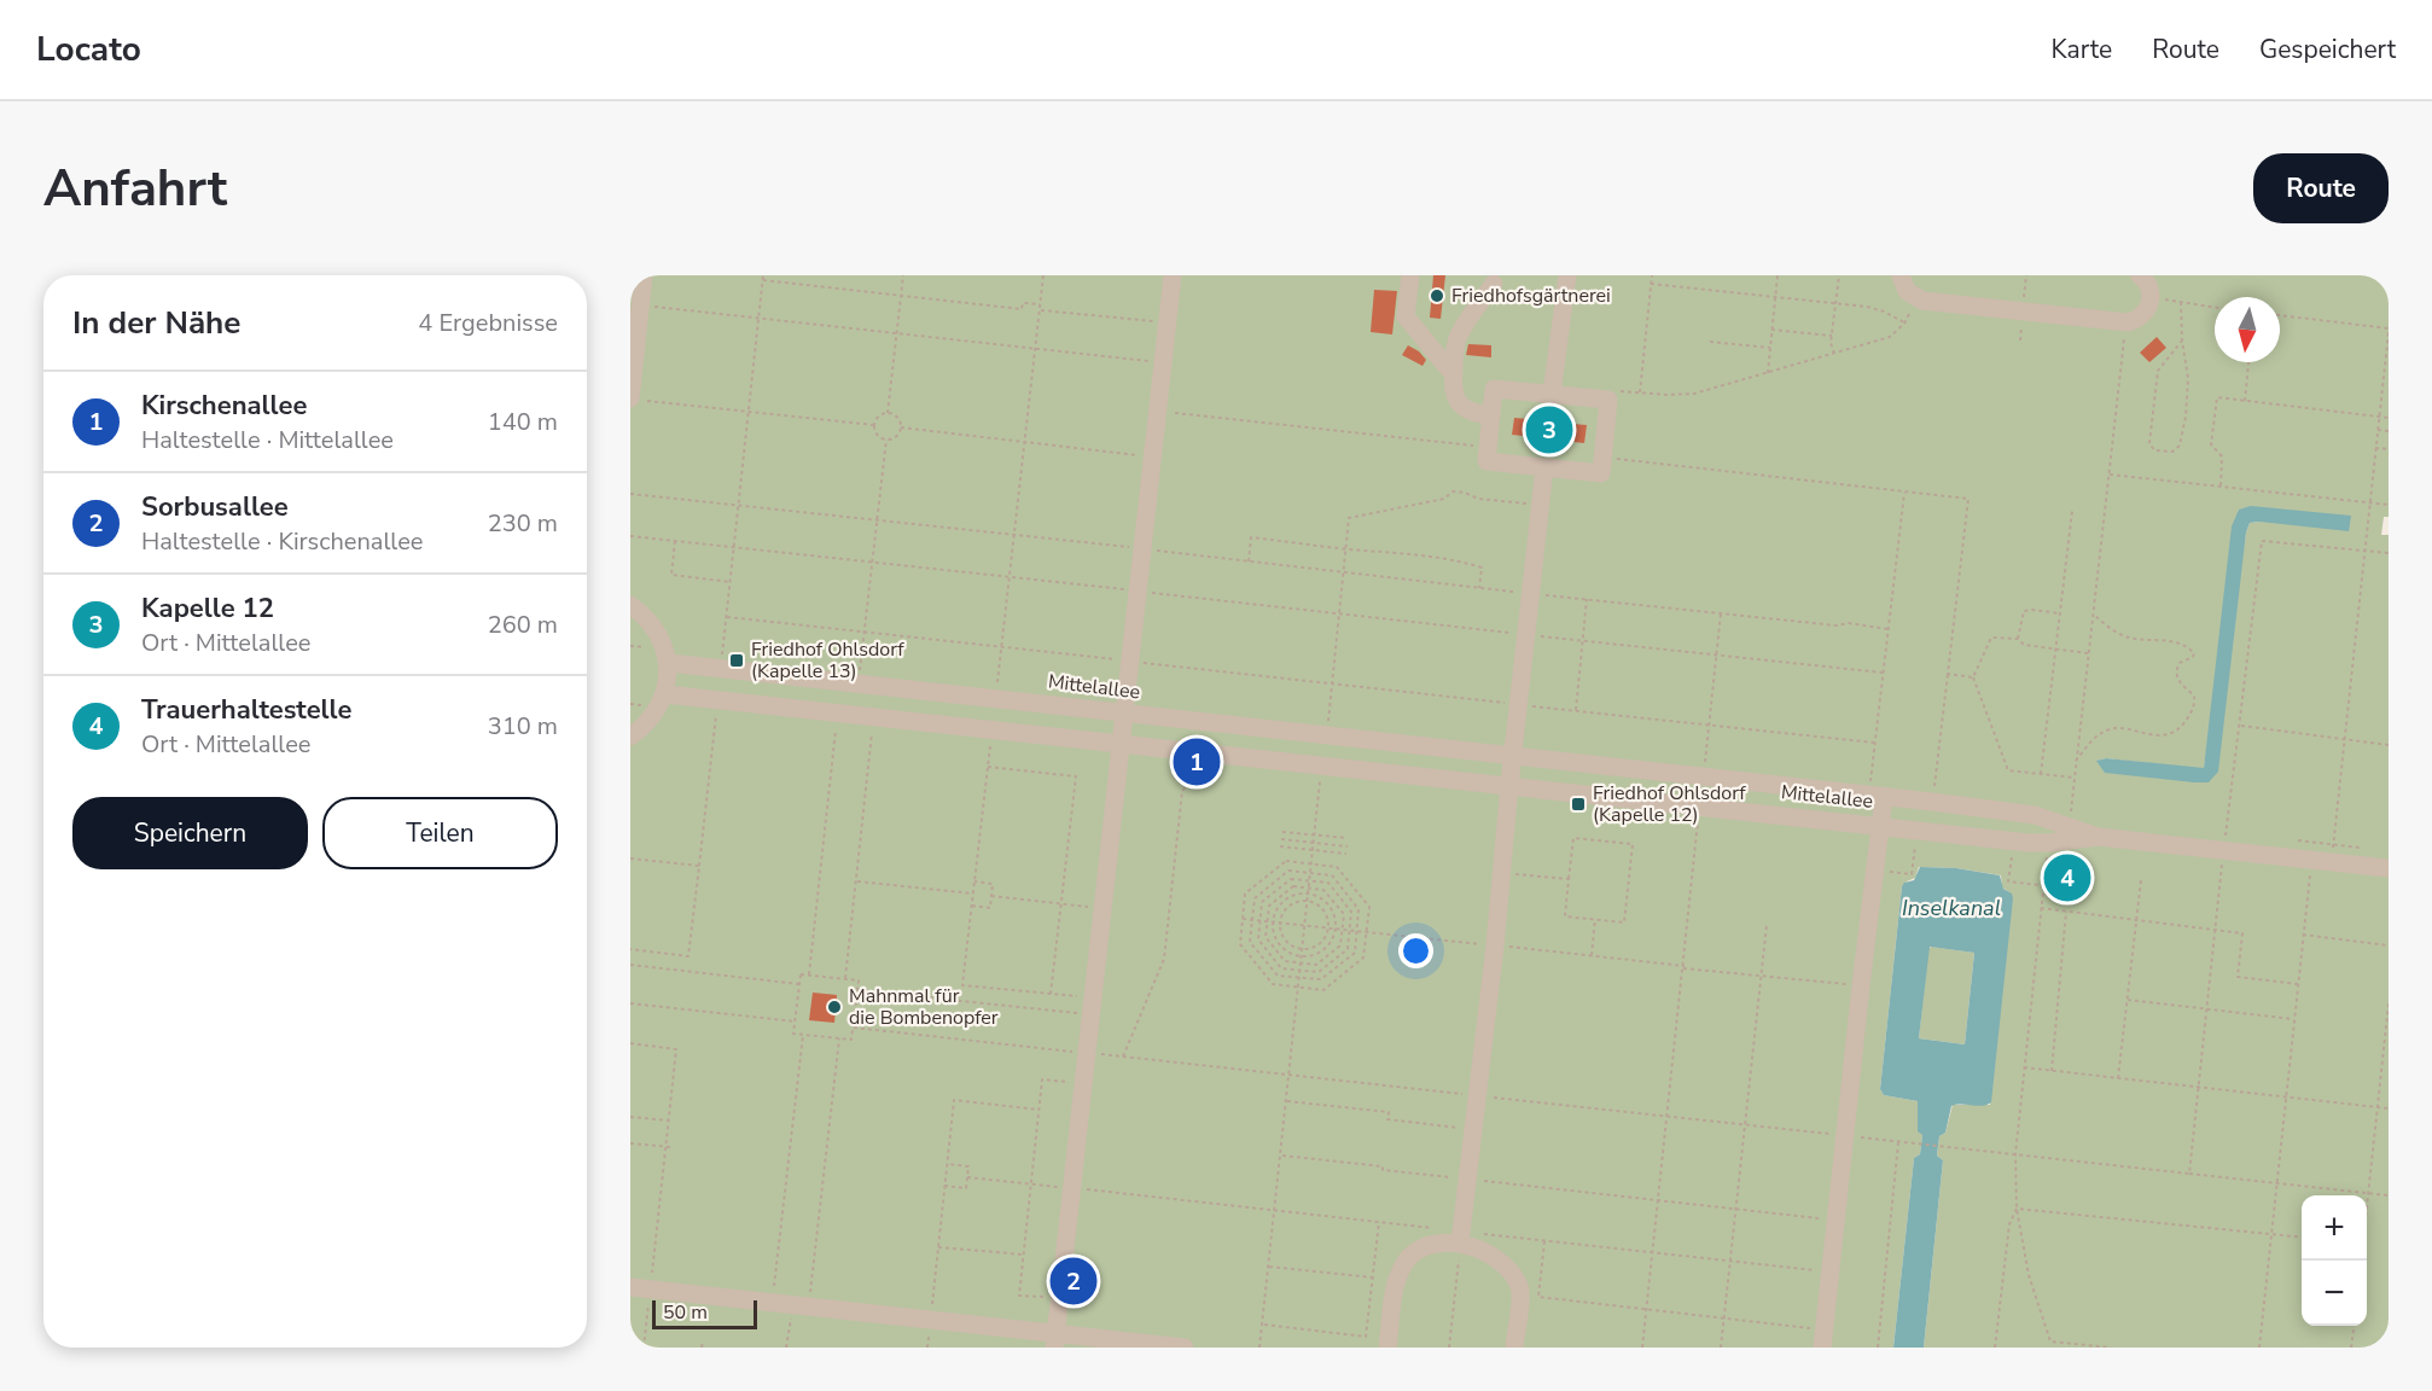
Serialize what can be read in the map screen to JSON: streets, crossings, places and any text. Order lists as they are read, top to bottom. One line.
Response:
{"streets":{"street":["Mittelallee"]},"water":["Inselkanal"],"places":{"other":["Friedhofsgärtnerei","Mahnmal für die Bombenopfer"],"transit":["Friedhof Ohlsdorf (Kapelle 13)","Friedhof Ohlsdorf (Kapelle 12)"]},"scale_bar":"50 m","north":"bottom","page":{"header":"Locato","nav":["Karte","Route","Gespeichert"],"buttons":["Route",["Speichern","Teilen"]],"title":"Anfahrt","heading":["In der Nähe","4 Ergebnisse"],"list":[{"mark":"1","name":"Kirschenallee","note":"Haltestelle · Mittelallee","value":"140 m"},{"mark":"2","name":"Sorbusallee","note":"Haltestelle · Kirschenallee","value":"230 m"},{"mark":"3","name":"Kapelle 12","note":"Ort · Mittelallee","value":"260 m"},{"mark":"4","name":"Trauerhaltestelle","note":"Ort · Mittelallee","value":"310 m"}],"pins":["3","1","4","2"],"map_buttons":["+","−"],"scale":"50 m"}}
